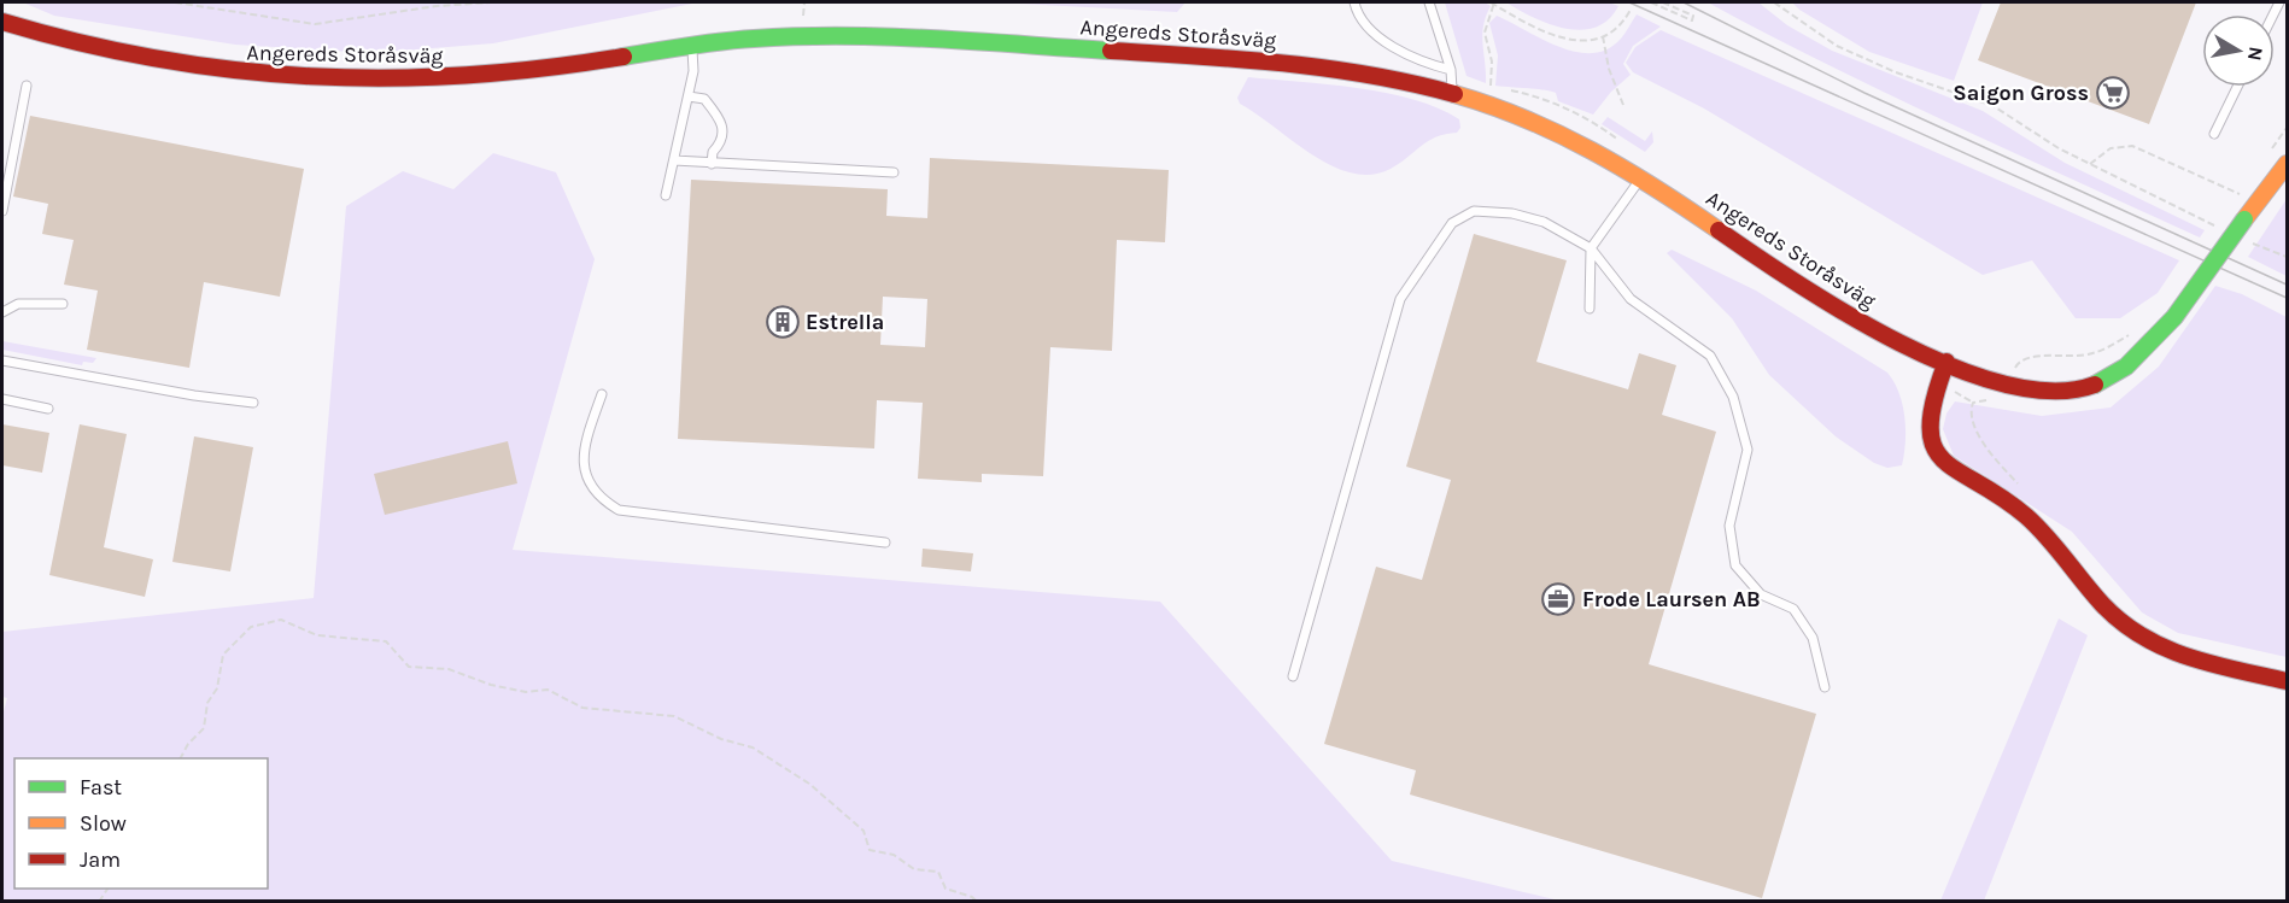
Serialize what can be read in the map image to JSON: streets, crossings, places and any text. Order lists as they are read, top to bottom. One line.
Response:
{"streets":{"street":["Angereds Storåsväg"]},"places":{"supermarket":["Saigon Gross"],"building":["Estrella"],"office":["Frode Laursen AB"]},"legend":["Fast","Slow","Jam"],"north":"right"}
